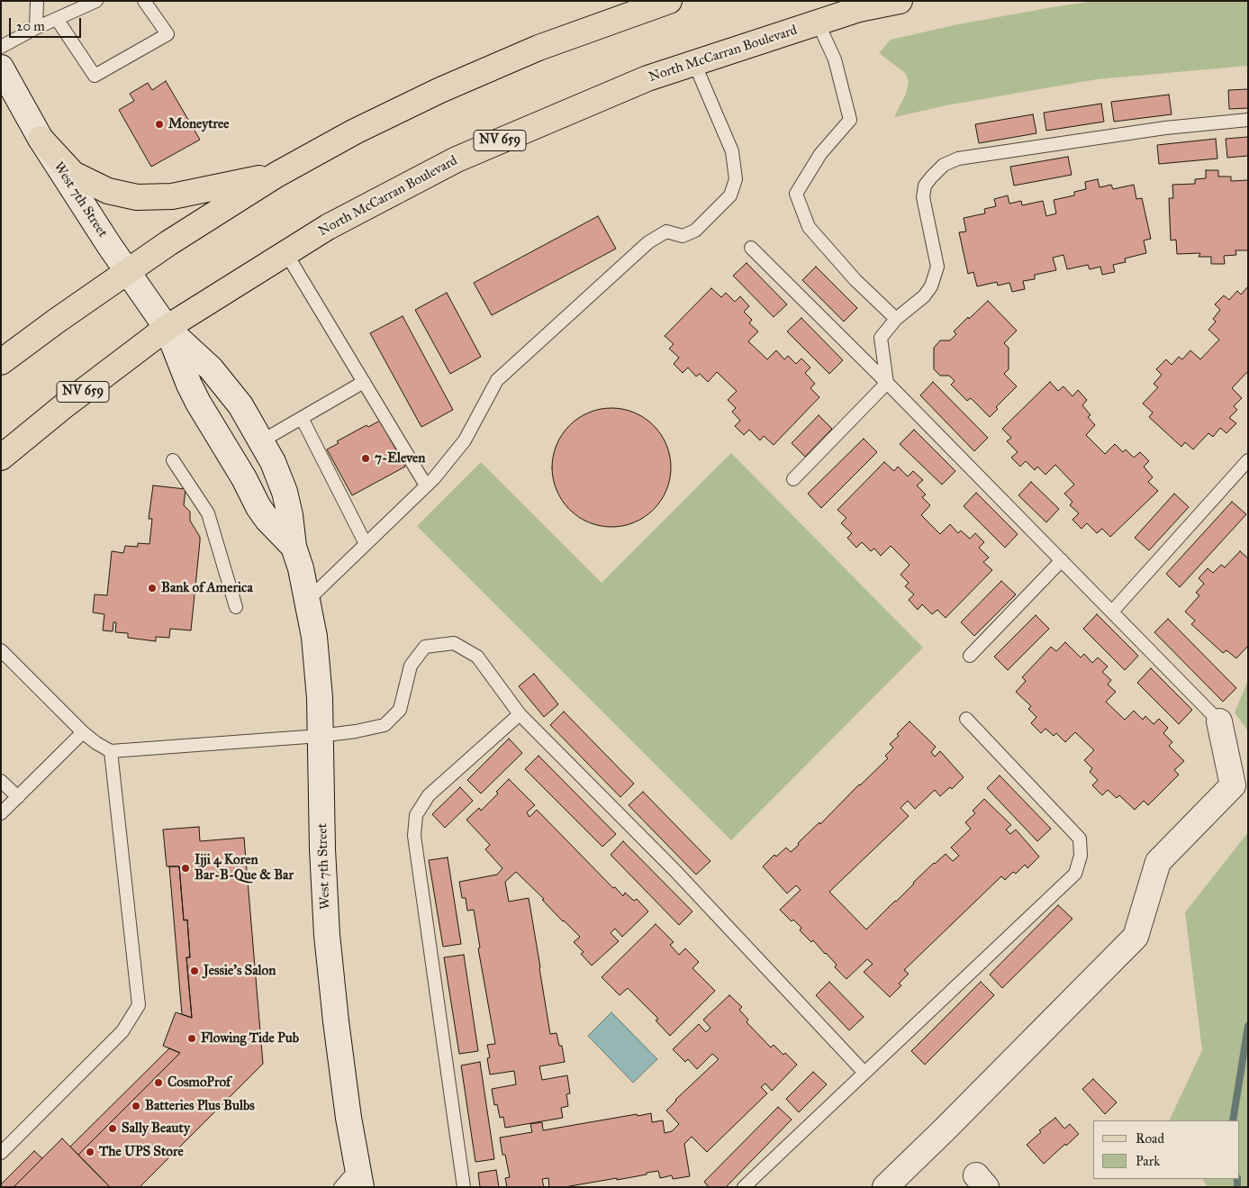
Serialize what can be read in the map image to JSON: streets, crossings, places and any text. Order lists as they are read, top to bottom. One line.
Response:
{"streets":{"main road":["North McCarran Boulevard","NV 659","West 7th Street"]},"crossings":[["North McCarran Boulevard","West 7th Street"]],"places":["Moneytree","7-Eleven","Bank of America","Ijji 4 Koren Bar-B-Que & Bar","Jessie's Salon","Flowing Tide Pub","CosmoProf","Batteries Plus Bulbs","Sally Beauty","The UPS Store"],"legend":["Road","Park"],"scale_bar":"20 m"}
